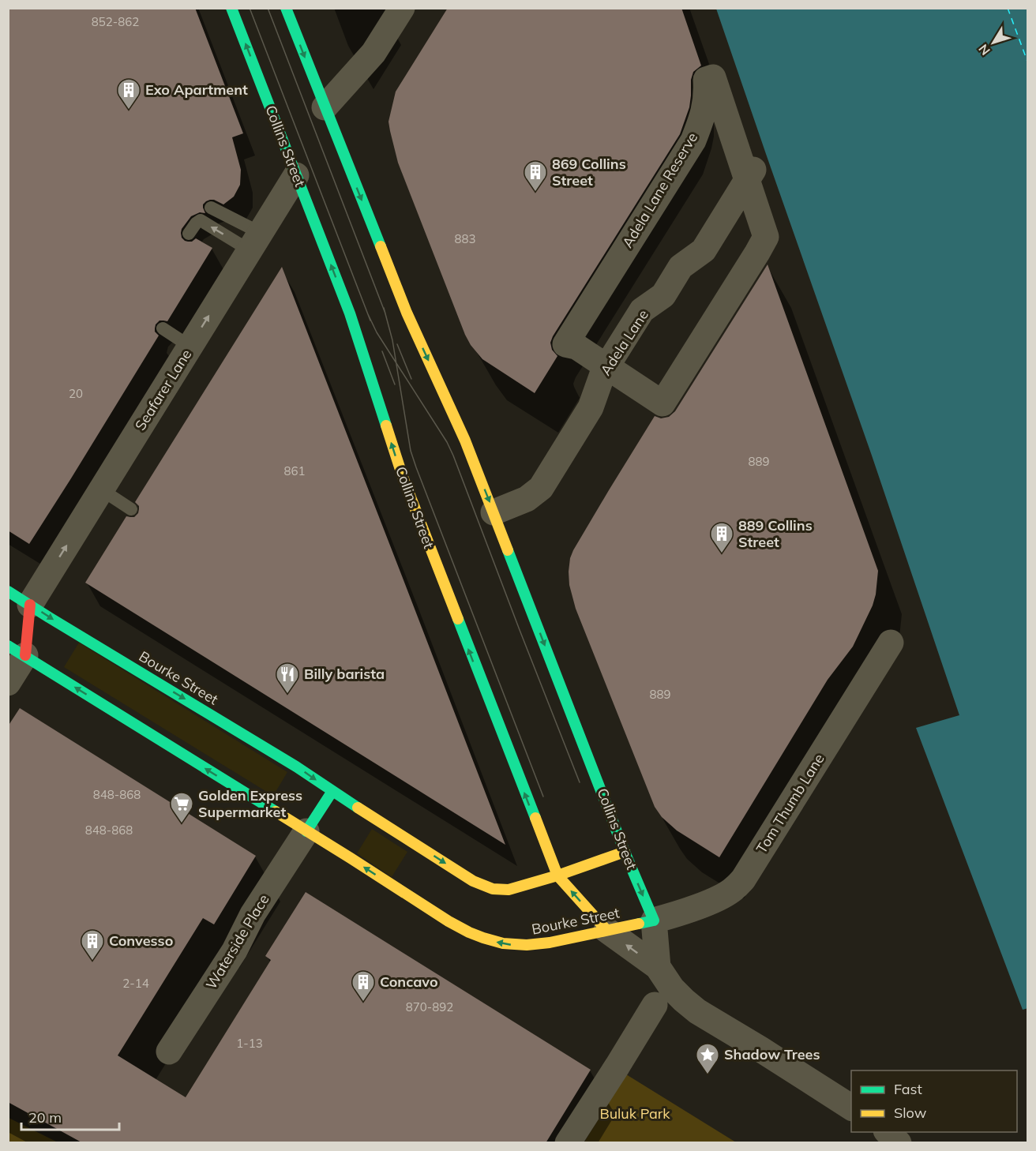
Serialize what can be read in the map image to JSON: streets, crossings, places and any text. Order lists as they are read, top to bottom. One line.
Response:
{"streets":{"street":["Collins Street","Adela Lane Reserve","Adela Lane","Seafarer Lane","Bourke Street","Tom Thumb Lane","Waterside Place"]},"crossings":[["Collins Street","Adela Lane"],["Collins Street","Seafarer Lane"],["Collins Street","Bourke Street"],["Collins Street","Tom Thumb Lane"],["Adela Lane Reserve","Adela Lane"],["Seafarer Lane","Bourke Street"],["Bourke Street","Tom Thumb Lane"],["Bourke Street","Waterside Place"]],"one_way":["Seafarer Lane"],"parks":["Buluk Park"],"places":{"building":["Exo Apartment","869 Collins Street","889 Collins Street","Convesso","Concavo"],"restaurant":["Billy barista"],"supermarket":["Golden Express Supermarket"],"place":["Shadow Trees"]},"house_numbers":["852-862","883","20","889","861","889","848-868","848-868","2-14","870-892","1-13"],"legend":["Fast","Slow"],"scale_bar":"20 m","north":"bottom left"}
